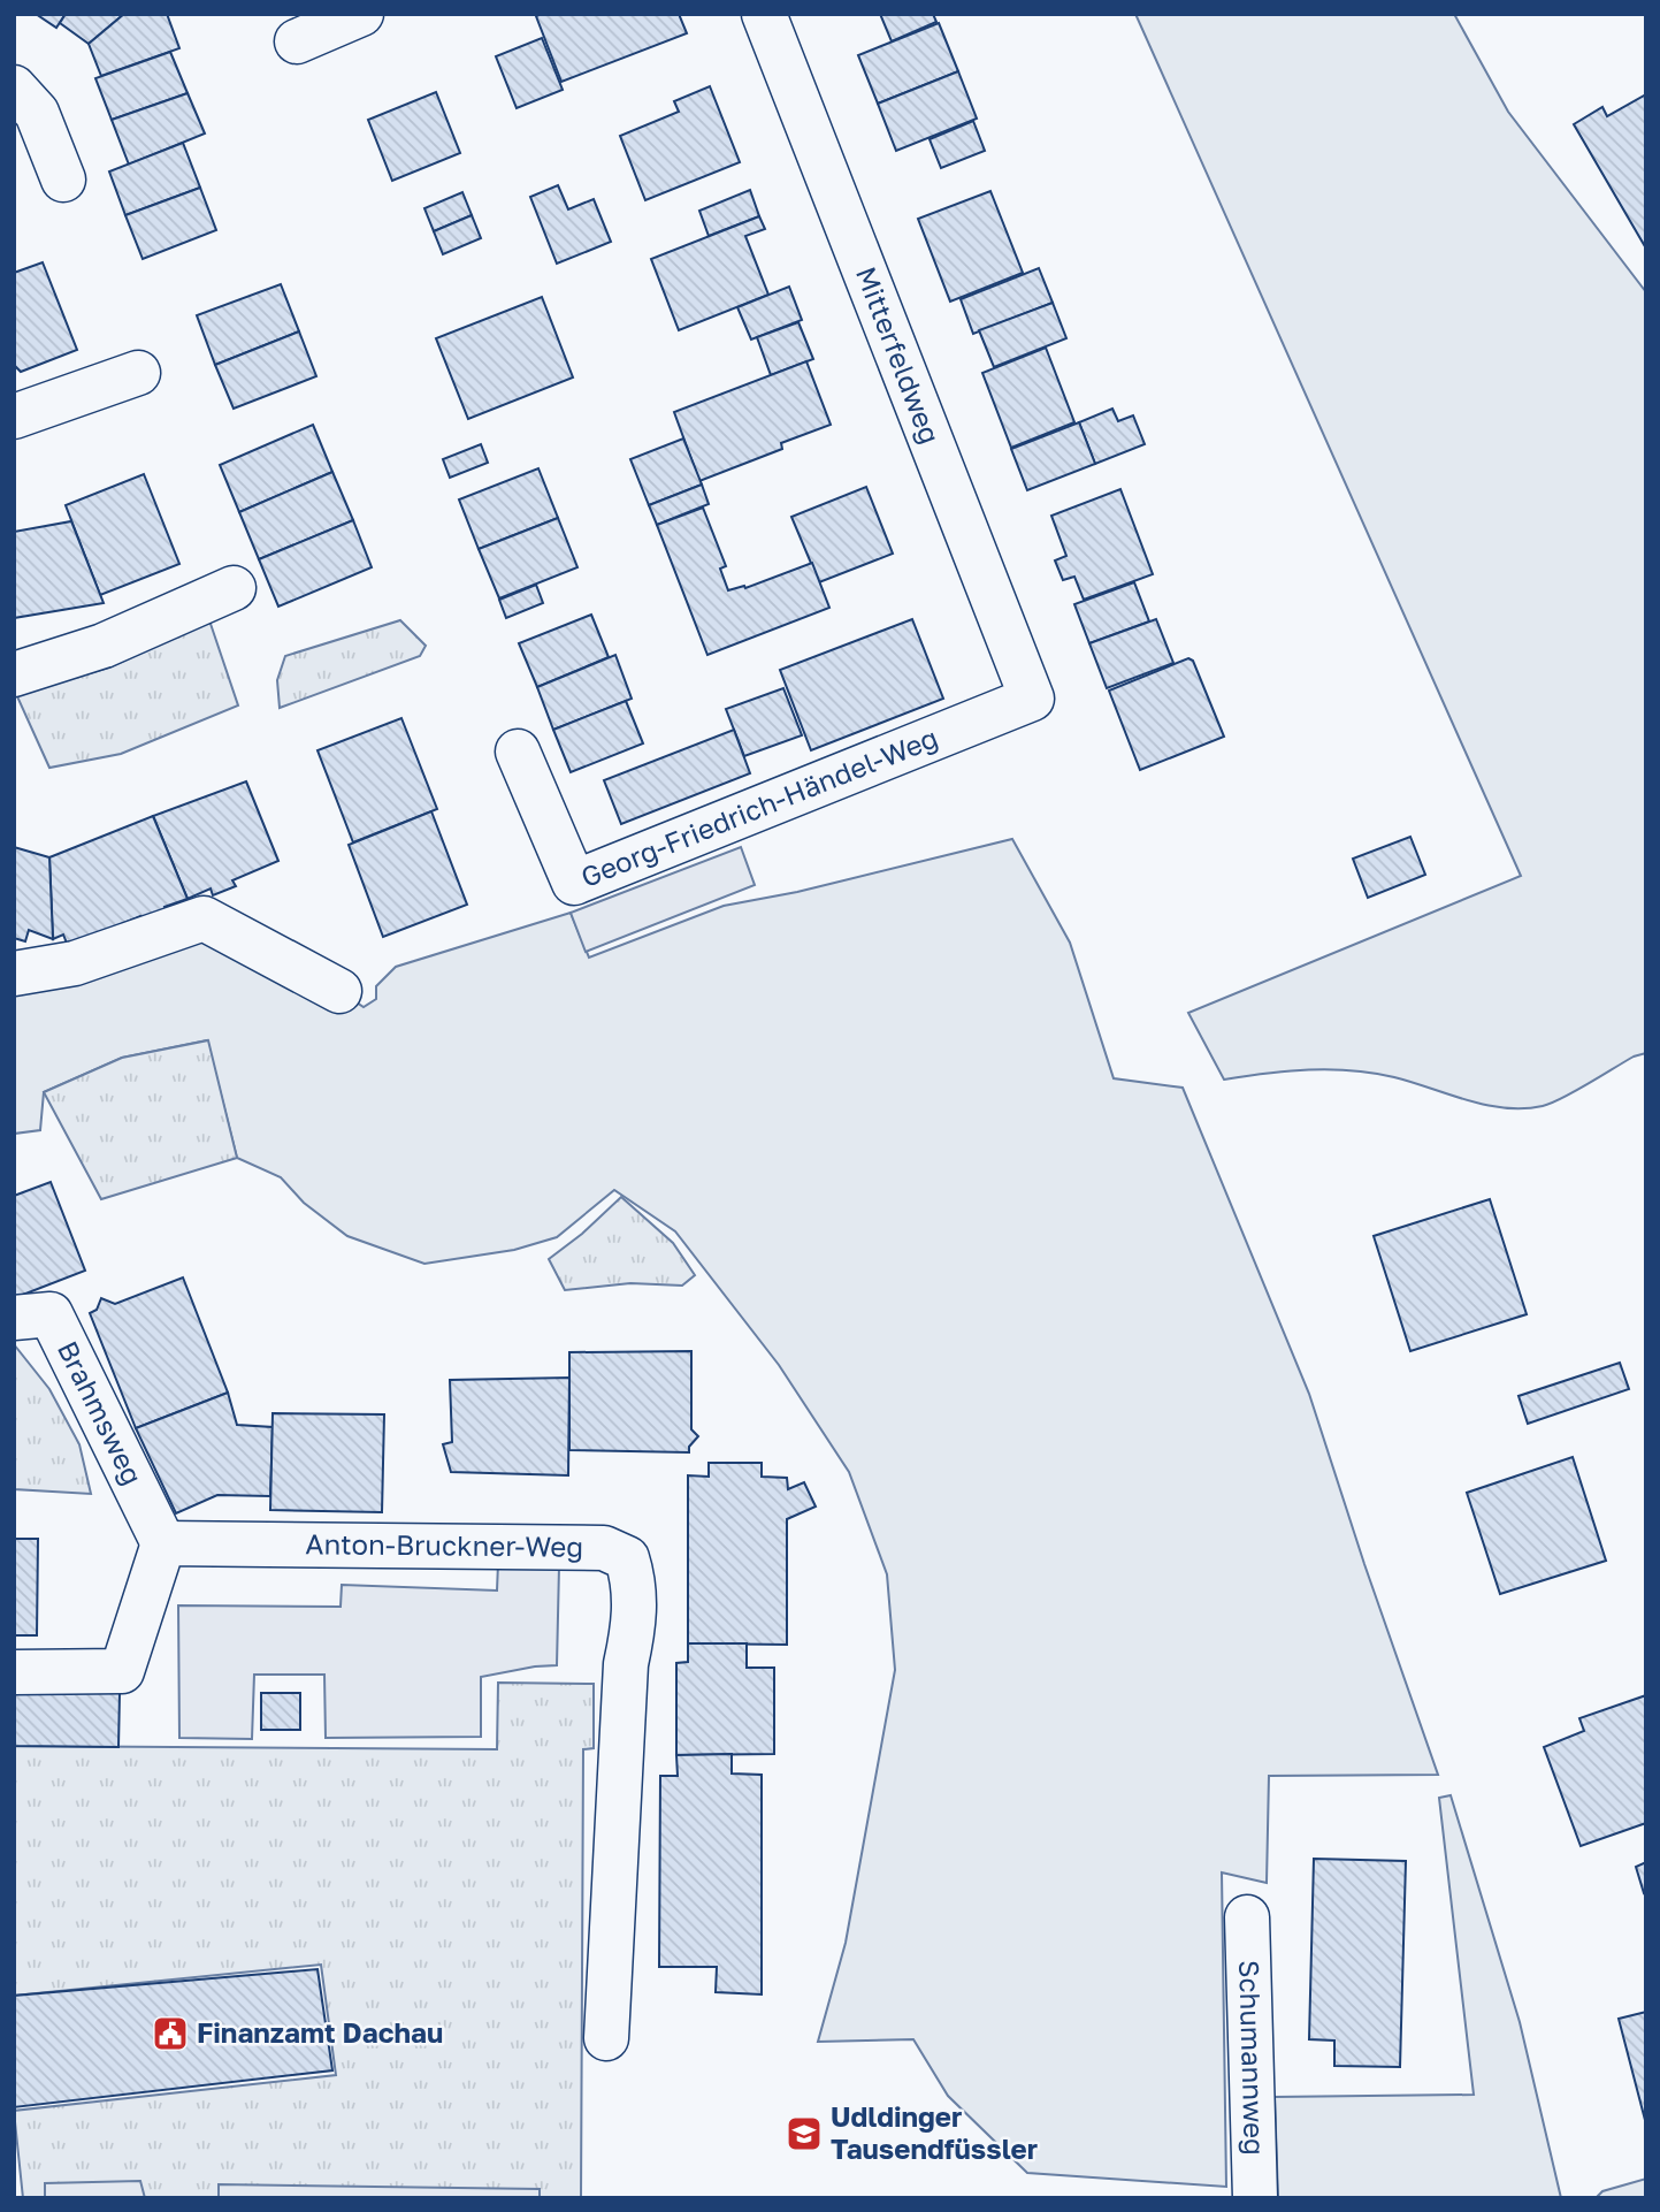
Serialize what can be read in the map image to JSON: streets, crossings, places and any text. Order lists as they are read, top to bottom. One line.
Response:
{"streets":{"street":["Mitterfeldweg","Georg-Friedrich-Händel-Weg","Brahmsweg","Anton-Bruckner-Weg","Schumannweg"]},"crossings":[["Mitterfeldweg","Georg-Friedrich-Händel-Weg"],["Brahmsweg","Anton-Bruckner-Weg"]],"places":{"public building":["Finanzamt Dachau"],"school or university":["Udldinger Tausendfüssler"]}}
